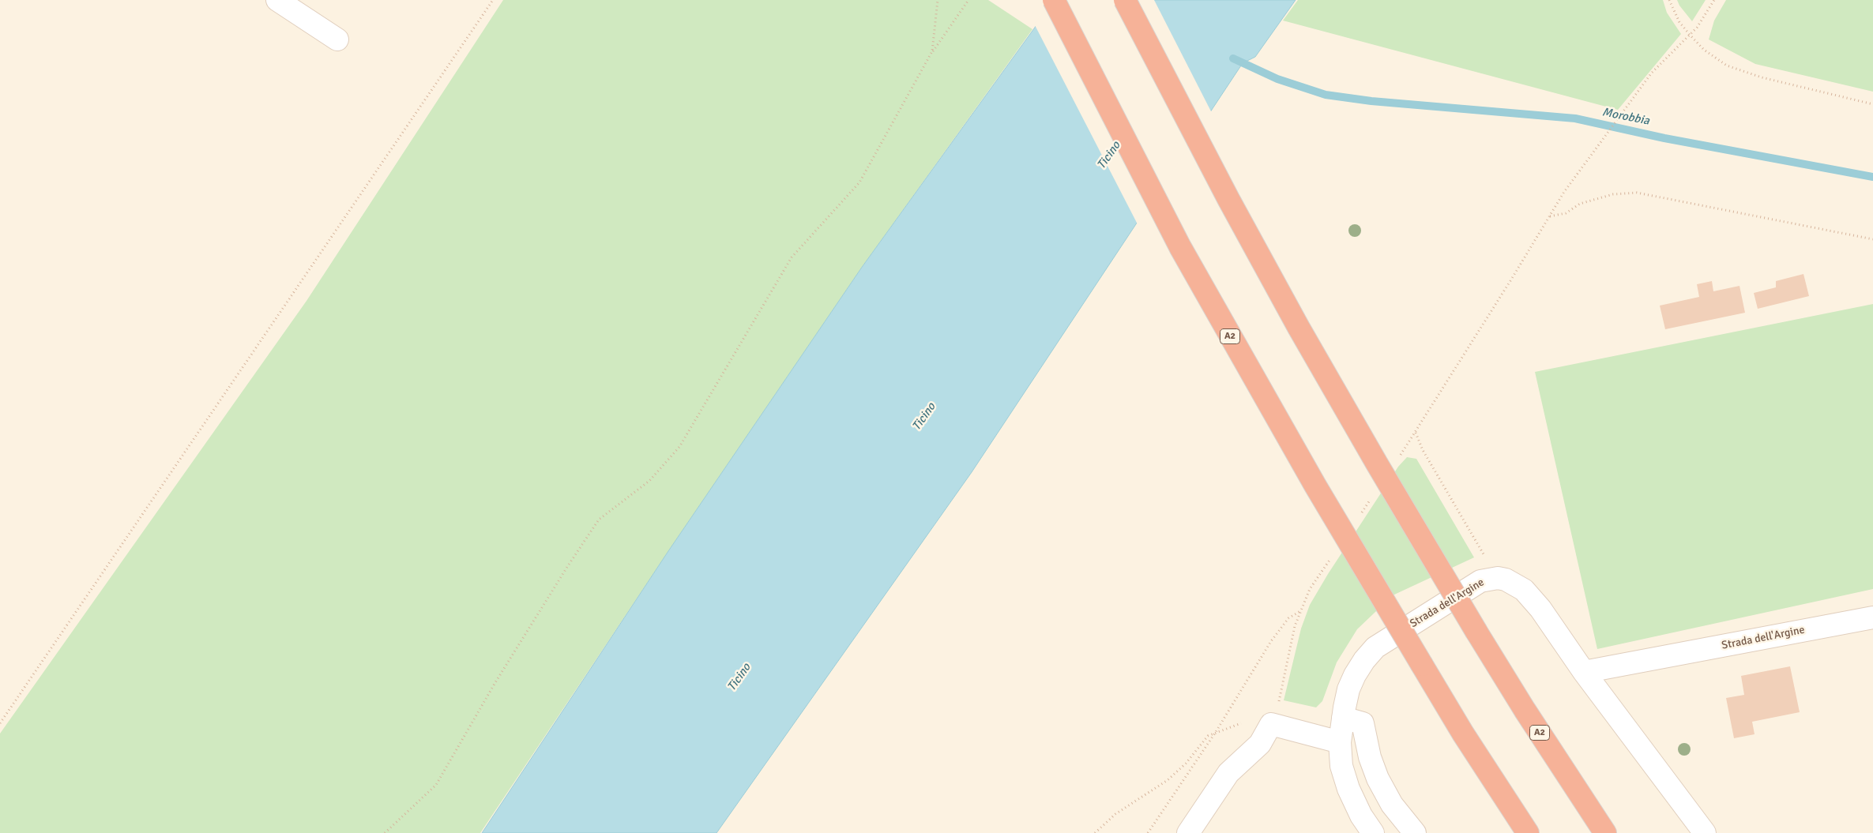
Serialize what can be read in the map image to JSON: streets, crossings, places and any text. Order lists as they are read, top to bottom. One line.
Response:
{"streets":{"highway":["A2"],"street":["Strada dell'Argine"]},"water":["Morobbia","Ticino"]}
